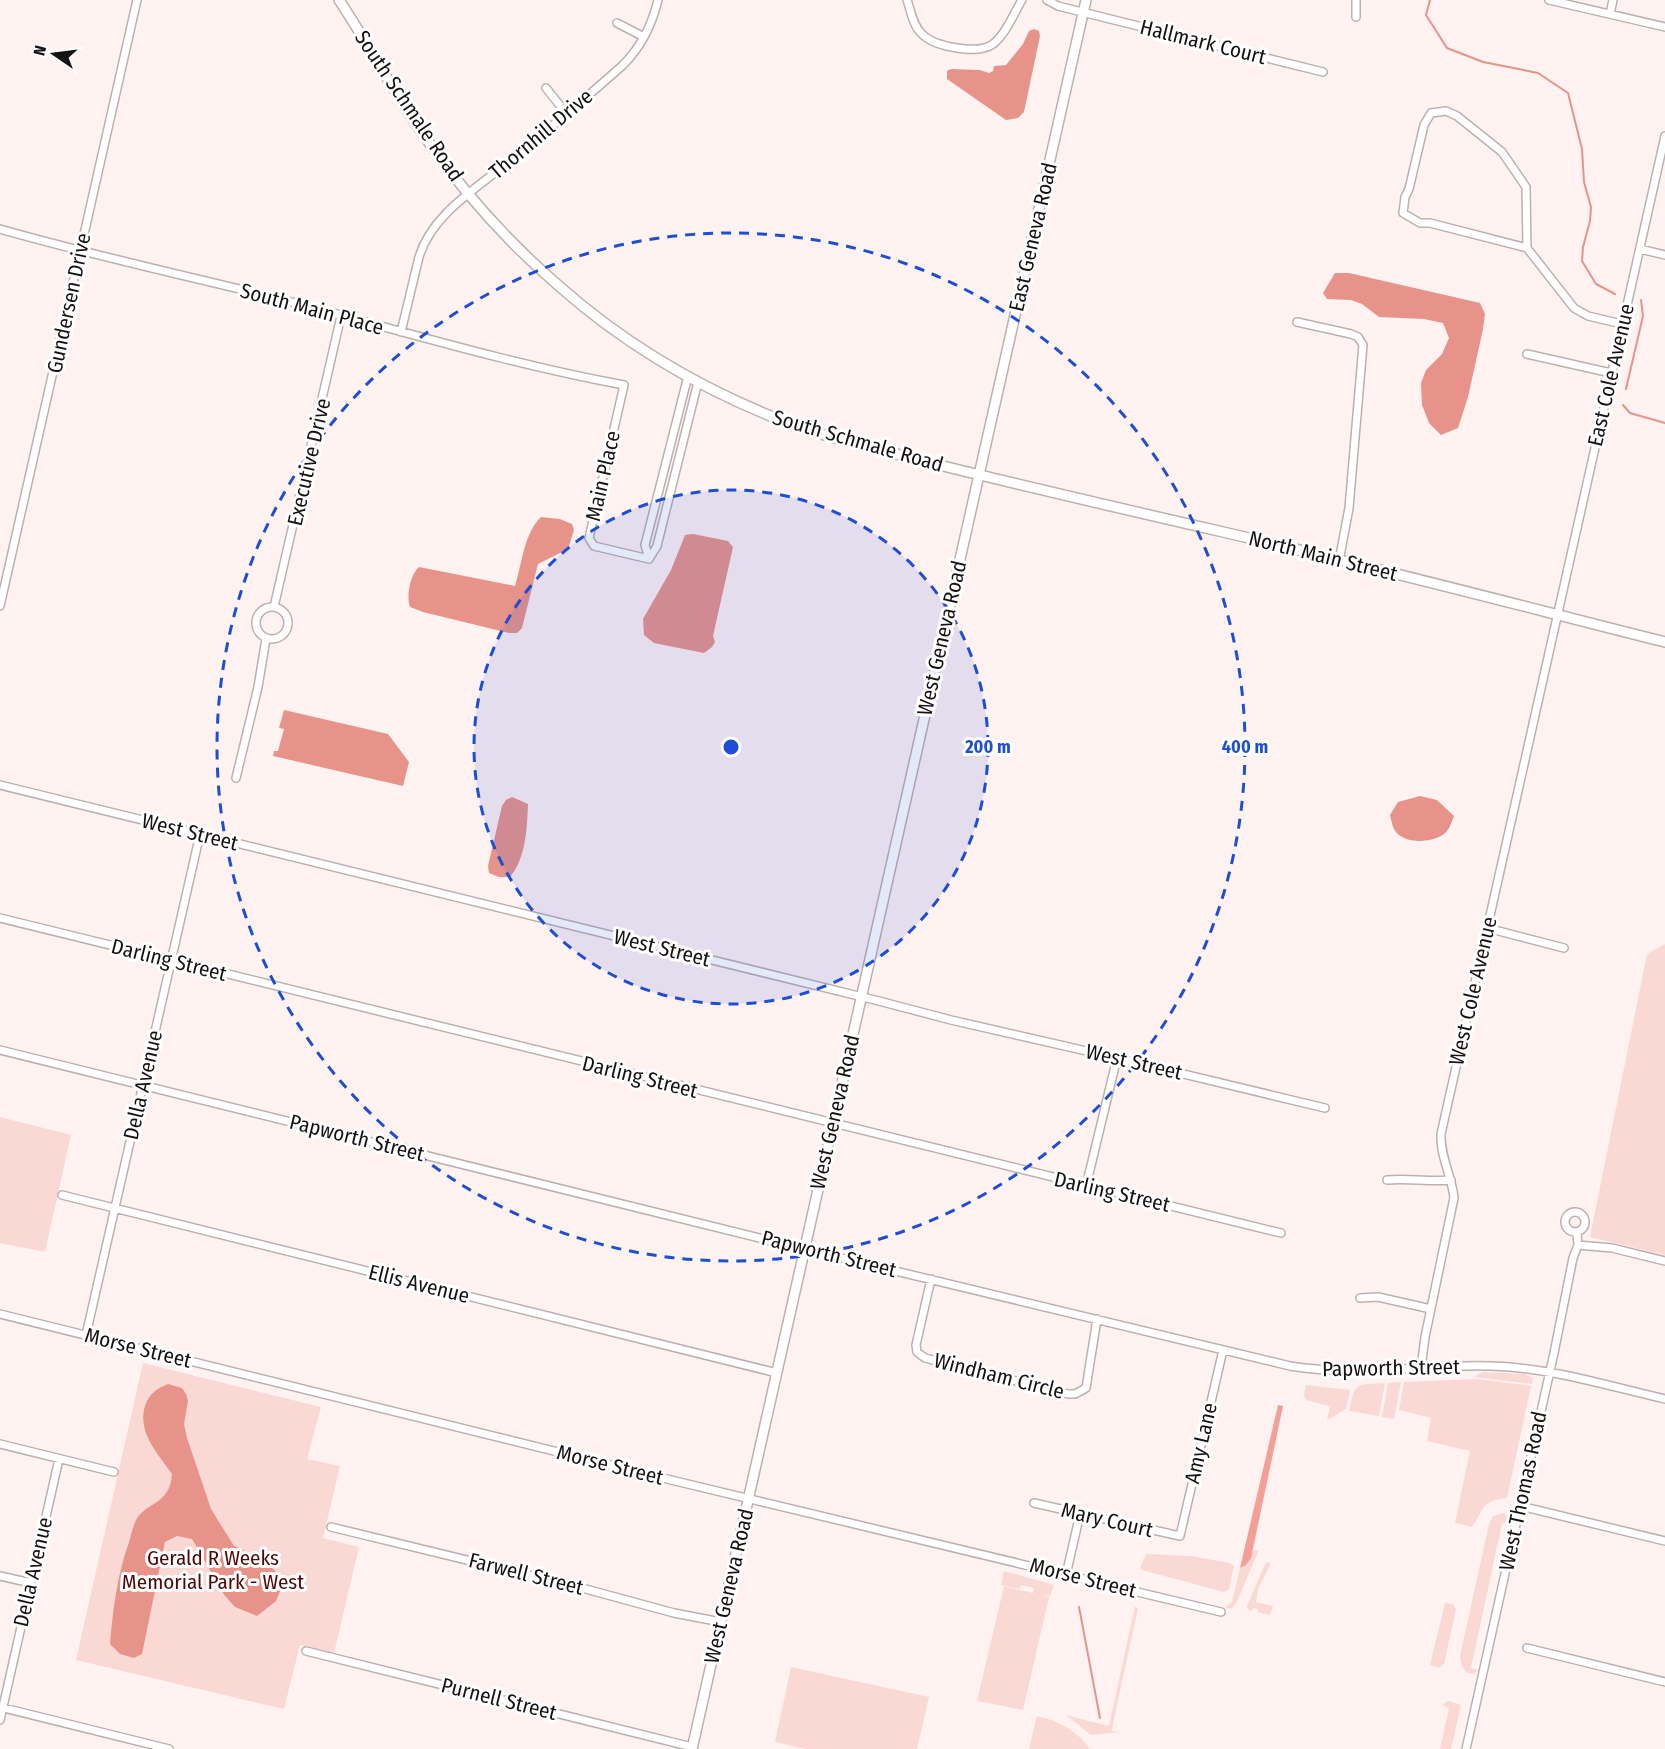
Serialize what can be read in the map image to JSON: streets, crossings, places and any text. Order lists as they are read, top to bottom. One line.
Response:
{"streets":{"main road":["South Schmale Road","East Geneva Road","North Main Street","West Geneva Road"],"street":["Hallmark Court","Thornhill Drive","Gundersen Drive","South Main Place","East Cole Avenue","Executive Drive","Main Place","West Street","Darling Street","West Cole Avenue","Della Avenue","Papworth Street","Ellis Avenue","Morse Street","Windham Circle","Amy Lane","West Thomas Road","Mary Court","Farwell Street","Purnell Street"]},"crossings":[["Hallmark Court","East Geneva Road"],["South Schmale Road","Thornhill Drive"],["South Schmale Road","East Geneva Road"],["South Schmale Road","North Main Street"],["South Schmale Road","West Geneva Road"],["Thornhill Drive","South Main Place"],["East Geneva Road","North Main Street"],["East Geneva Road","West Geneva Road"],["Gundersen Drive","South Main Place"],["South Main Place","Executive Drive"],["South Main Place","Main Place"],["East Cole Avenue","North Main Street"],["East Cole Avenue","West Cole Avenue"],["North Main Street","West Geneva Road"],["North Main Street","West Cole Avenue"],["West Geneva Road","West Street"],["West Geneva Road","Darling Street"],["West Geneva Road","Papworth Street"],["West Geneva Road","Ellis Avenue"],["West Geneva Road","Morse Street"],["West Geneva Road","Farwell Street"],["West Geneva Road","Purnell Street"],["West Street","Della Avenue"],["Darling Street","Della Avenue"],["West Cole Avenue","Papworth Street"],["Della Avenue","Papworth Street"],["Della Avenue","Ellis Avenue"],["Della Avenue","Morse Street"],["Papworth Street","Windham Circle"],["Papworth Street","Amy Lane"],["Papworth Street","West Thomas Road"],["Amy Lane","Mary Court"]],"parks":["Gerald R Weeks Memorial Park - West"],"north":"left","rings":["200 m","400 m"]}
